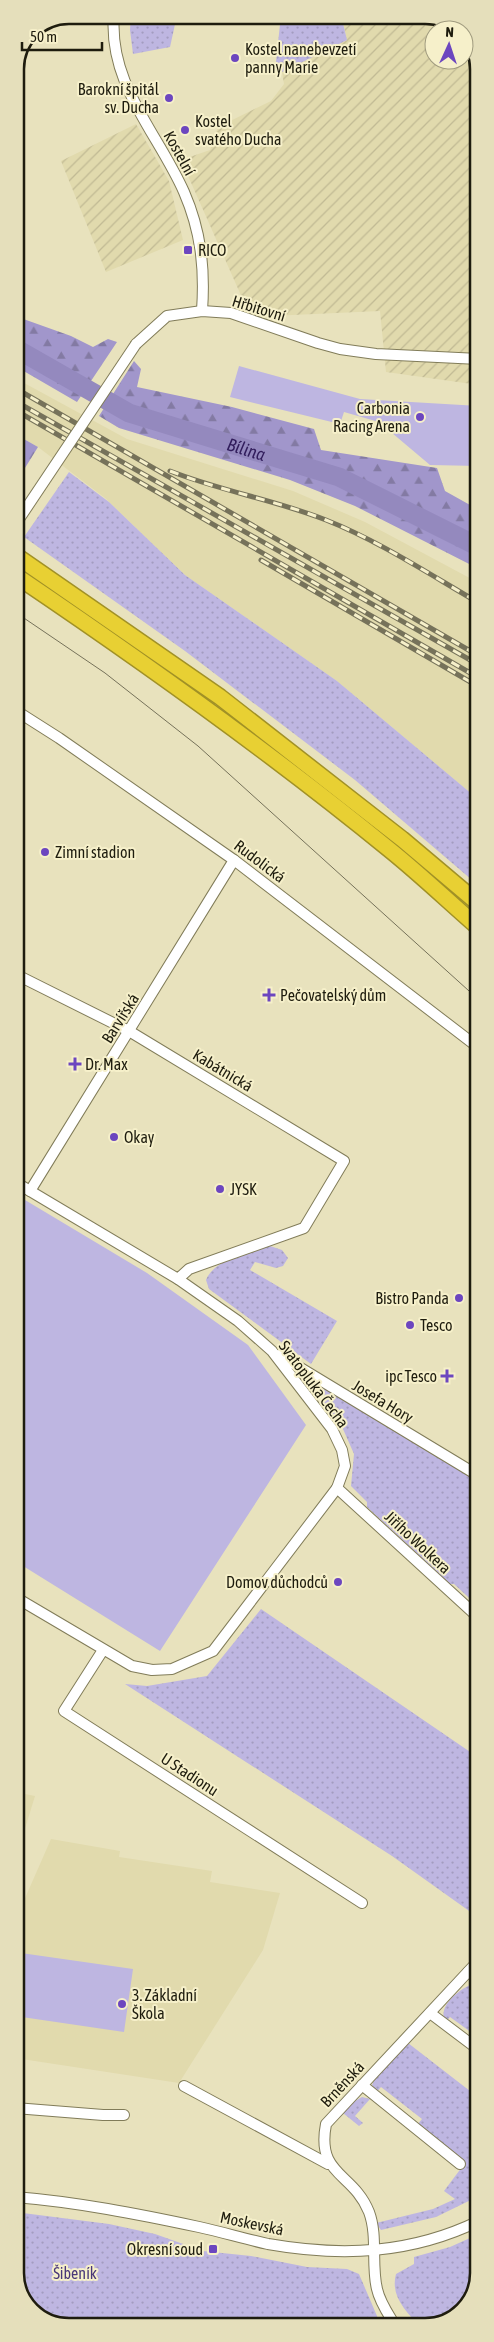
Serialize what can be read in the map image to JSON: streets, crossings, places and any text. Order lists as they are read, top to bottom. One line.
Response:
{"streets":{"street":["Kostelní","Hřbitovní","Rudolická","Barvířská","Kabátnická","Svatopluka Čecha","Josefa Hory","Jiřího Wolkera","U Stadionu","Brněnská","Moskevská"]},"crossings":[["Kostelní","Hřbitovní"],["Rudolická","Barvířská"],["Barvířská","Kabátnická"],["Barvířská","Svatopluka Čecha"],["Kabátnická","Svatopluka Čecha"],["Svatopluka Čecha","Josefa Hory"],["Svatopluka Čecha","Jiřího Wolkera"]],"water":["Bílina"],"parks":["Šibeník"],"places":{"other":["Kostel nanebevzetí panny Marie","Barokní špitál sv. Ducha","Kostel svatého Ducha","Carbonia Racing Arena","Zimní stadion","Okay","JYSK","Bistro Panda","Tesco","Domov důchodců","3. Základní Škola"],"transit":["RICO","Okresní soud"],"health":["Pečovatelský dům","Dr. Max","ipc Tesco"]},"scale_bar":"50 m","north":"top"}
